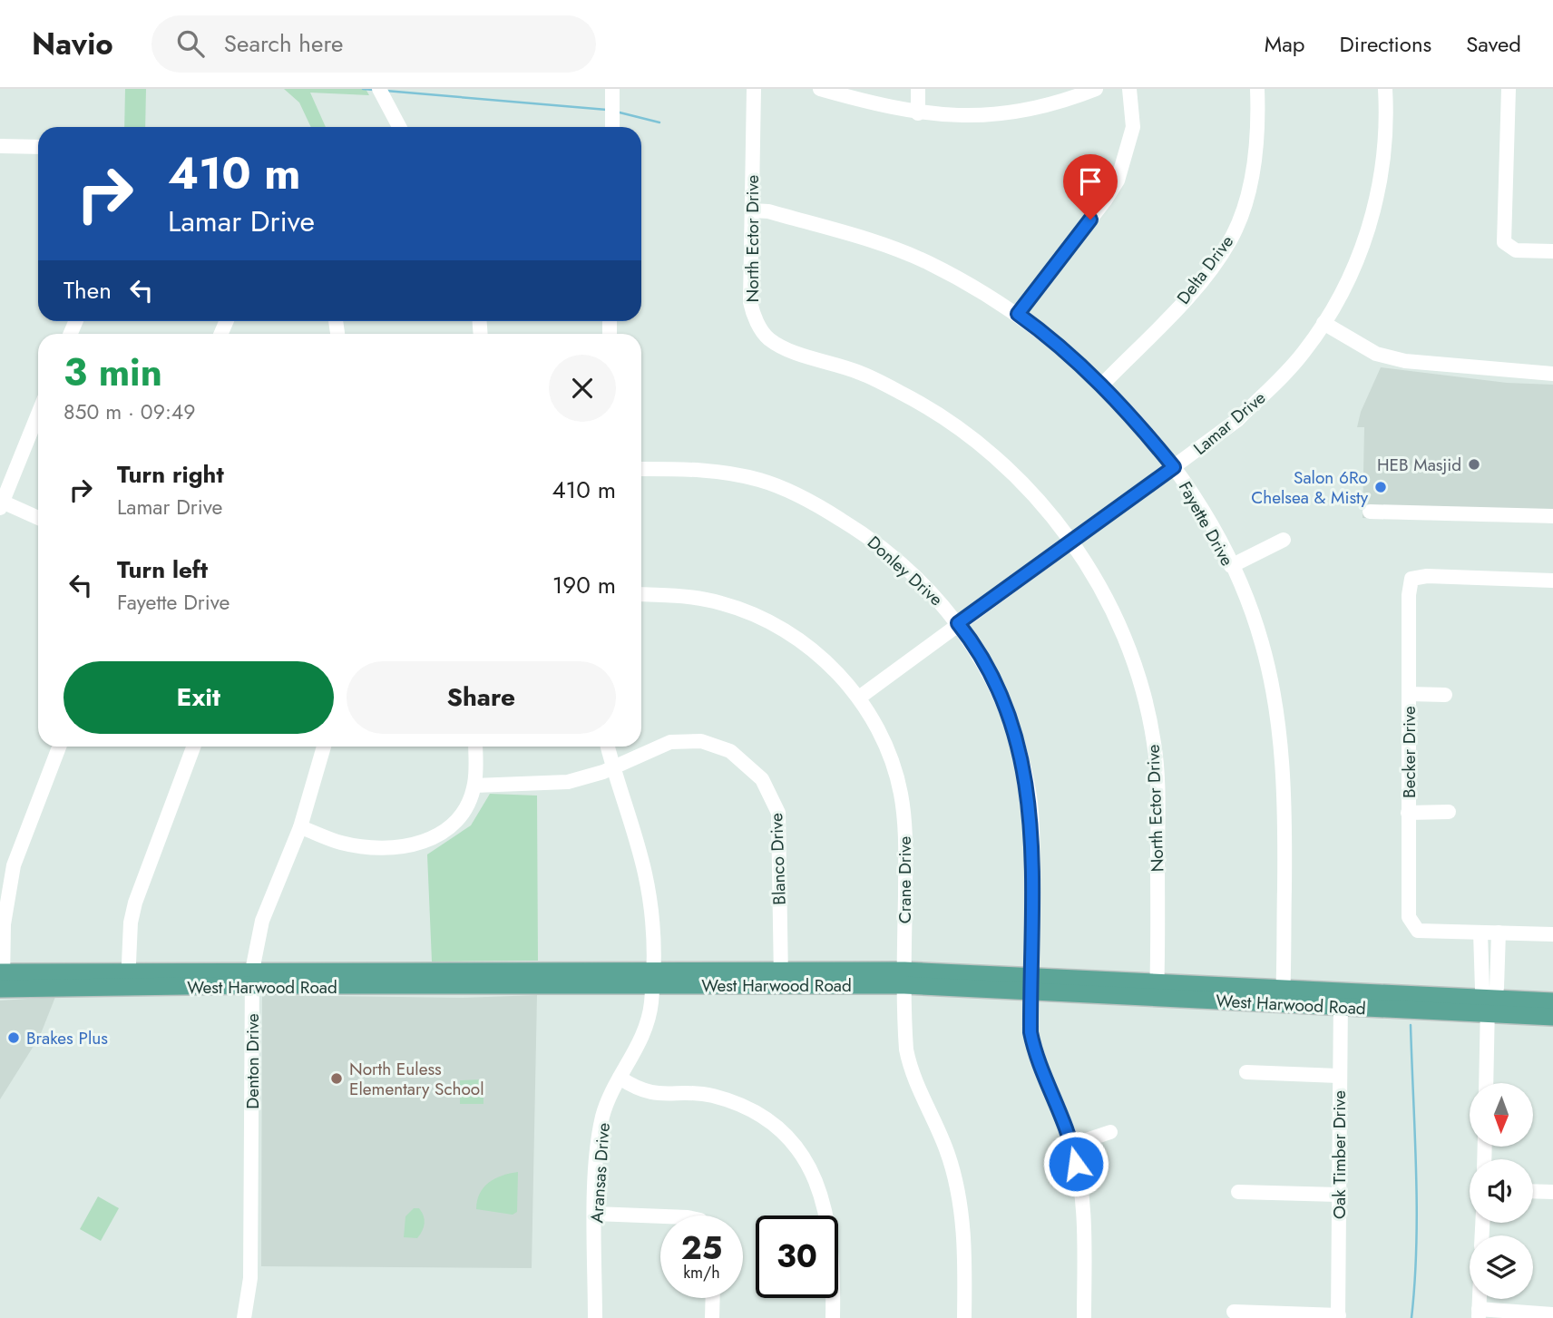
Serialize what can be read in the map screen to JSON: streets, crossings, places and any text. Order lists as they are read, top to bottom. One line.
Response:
{"streets":{"main road":["West Harwood Road"],"street":["North Ector Drive","Delta Drive","Lamar Drive","Fayette Drive","Donley Drive","Becker Drive","Blanco Drive","Crane Drive","Denton Drive","Oak Timber Drive","Aransas Drive"]},"crossings":[["North Ector Drive","Lamar Drive"],["North Ector Drive","Fayette Drive"],["North Ector Drive","West Harwood Road"],["Delta Drive","Fayette Drive"],["Lamar Drive","Fayette Drive"],["Lamar Drive","Donley Drive"],["Lamar Drive","Crane Drive"],["Fayette Drive","West Harwood Road"],["Donley Drive","West Harwood Road"],["Blanco Drive","West Harwood Road"],["Blanco Drive","Aransas Drive"],["Crane Drive","West Harwood Road"],["West Harwood Road","Denton Drive"],["West Harwood Road","Oak Timber Drive"],["West Harwood Road","Aransas Drive"]],"places":["HEB Masjid","Salon 6Ro Chelsea & Misty","Brakes Plus","North Euless Elementary School"],"north":"bottom","page":{"header":"Navio","search":"Search here","nav":["Map","Directions","Saved"],"turn":["410 m","Lamar Drive"],"then":"Then","heading":["3 min","850 m · 09:49"],"list":[{"name":"Turn right","note":"Lamar Drive","value":"410 m"},{"name":"Turn left","note":"Fayette Drive","value":"190 m"}],"buttons":["Exit","Share"],"speed":"25 km/h","limit":"30"}}
